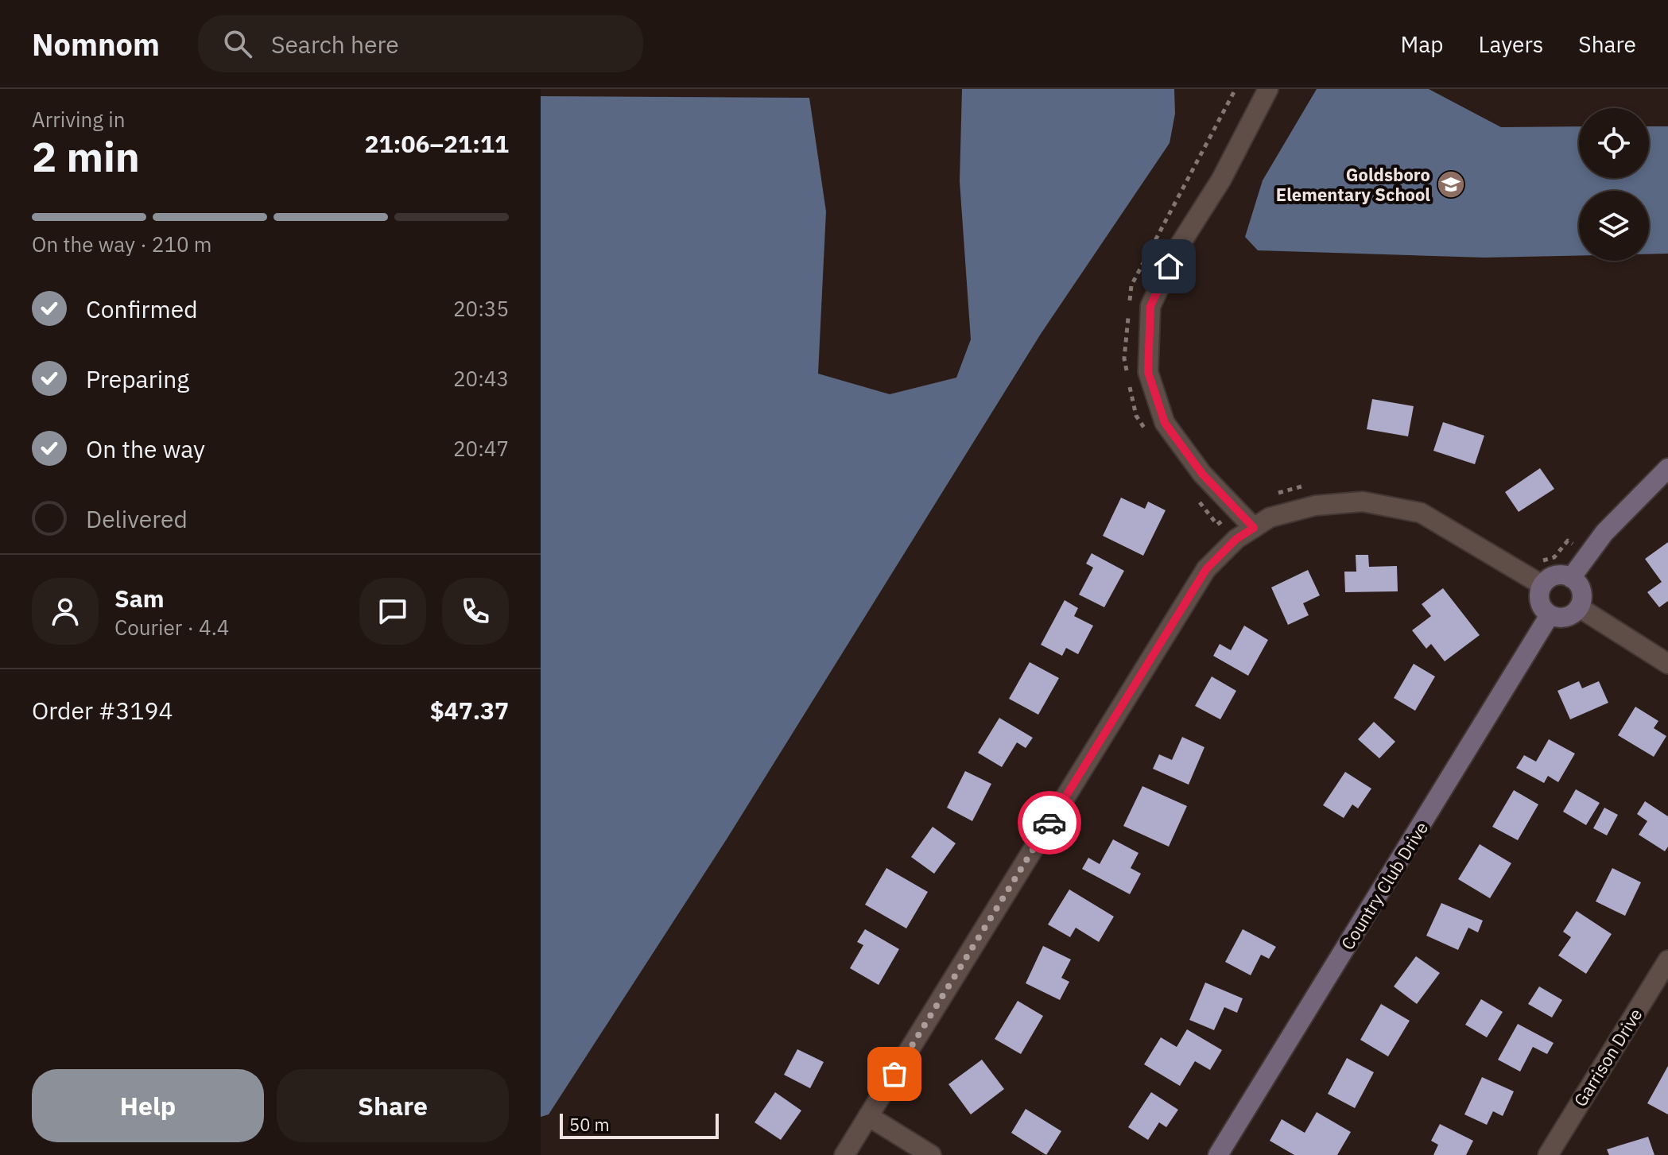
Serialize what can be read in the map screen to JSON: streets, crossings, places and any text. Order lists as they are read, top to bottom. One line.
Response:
{"streets":{"street":["Country Club Drive","Garrison Drive"]},"places":{"school or university":["Goldsboro Elementary School"]},"scale_bar":"50 m","page":{"header":"Nomnom","search":"Search here","nav":["Map","Layers","Share"],"heading":["2 min","Arriving in","21:06–21:11"],"panel":["Sam","Courier · 4.4","Order #3194","$47.37"],"bar":"On the way · 210 m","list":[["Confirmed","20:35"],["Preparing","20:43"],["On the way","20:47"],"Delivered"],"buttons":["Help","Share"],"scale":"50 m"}}
